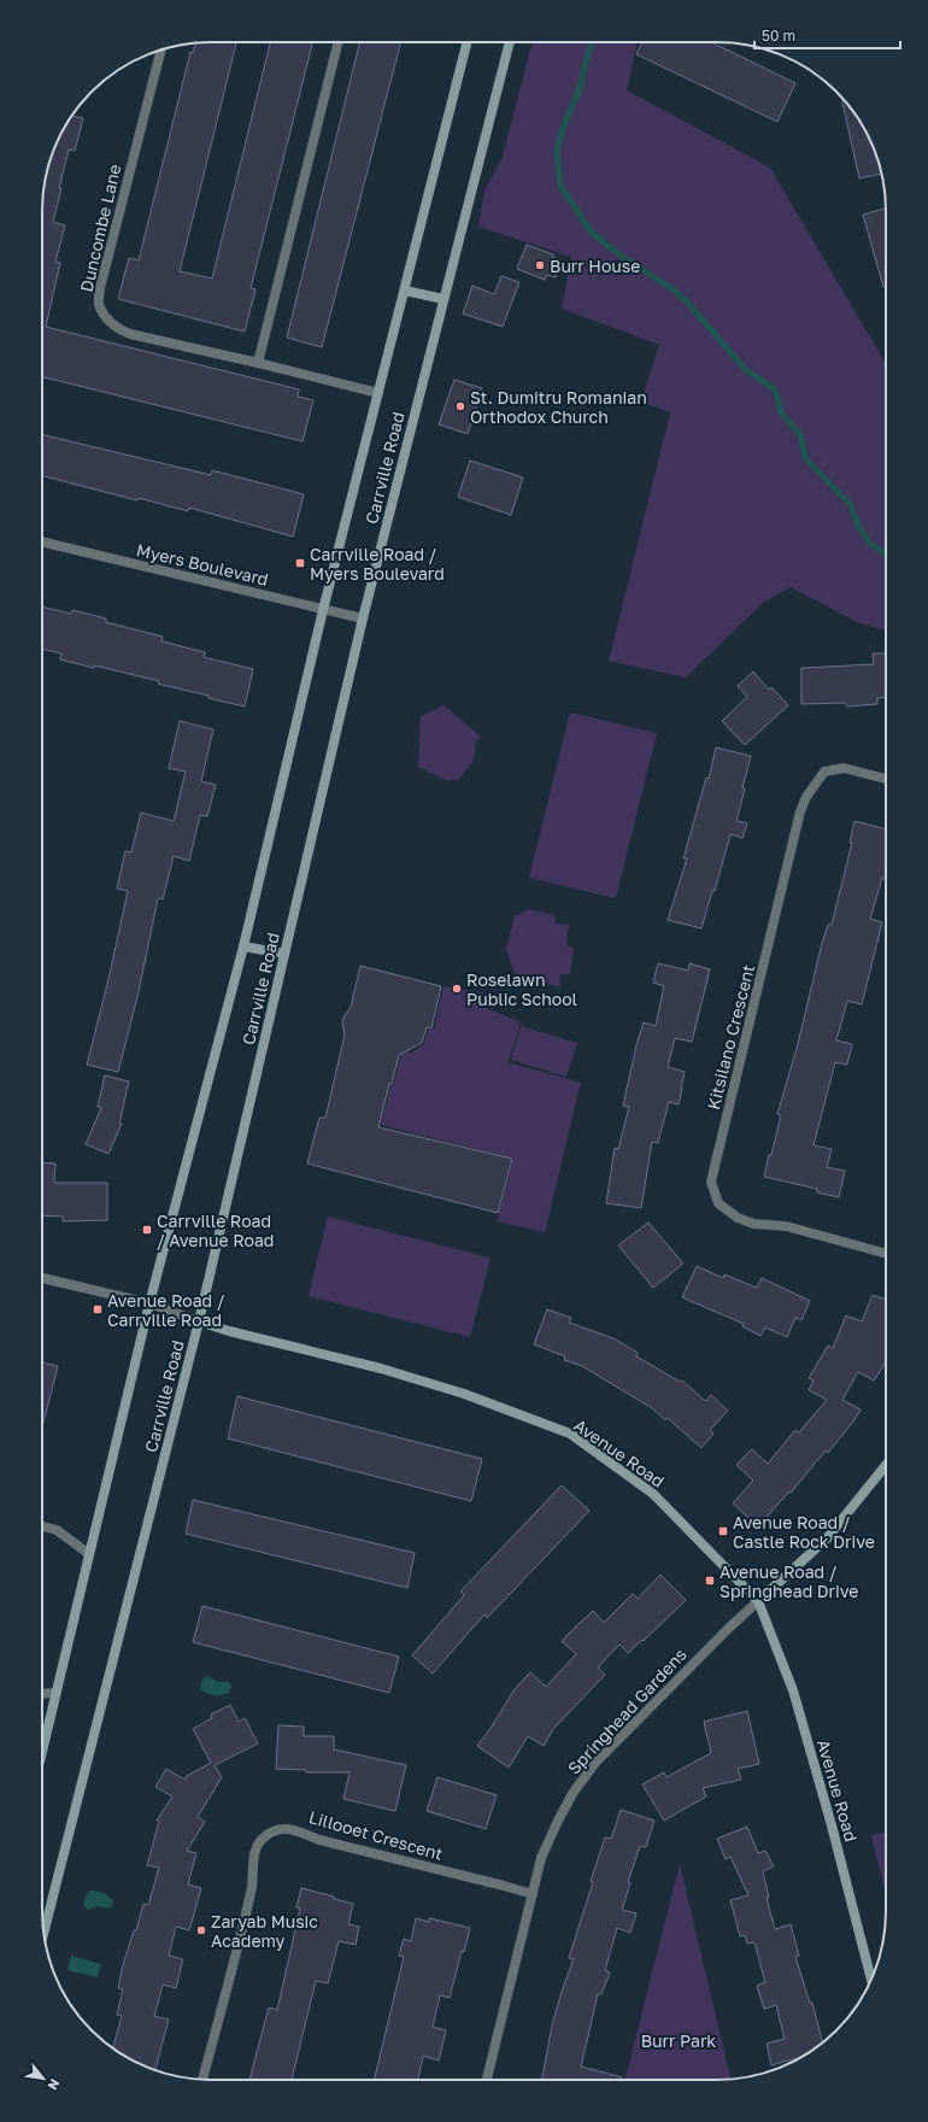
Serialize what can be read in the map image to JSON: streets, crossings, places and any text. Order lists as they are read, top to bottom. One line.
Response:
{"streets":{"main road":["Carrville Road","Avenue Road"],"street":["Duncombe Lane","Myers Boulevard","Kitsilano Crescent","Springhead Gardens","Lillooet Crescent"]},"crossings":[["Duncombe Lane","Carrville Road"],["Carrville Road","Myers Boulevard"],["Carrville Road","Avenue Road"],["Avenue Road","Springhead Gardens"],["Springhead Gardens","Lillooet Crescent"]],"parks":["Burr Park"],"places":{"other":["Burr House","St. Dumitru Romanian Orthodox Church","Roselawn Public School","Zaryab Music Academy"],"transit":["Carrville Road / Myers Boulevard","Carrville Road / Avenue Road","Avenue Road / Carrville Road","Avenue Road / Castle Rock Drive","Avenue Road / Springhead Drive"]},"scale_bar":"50 m","north":"bottom right"}
